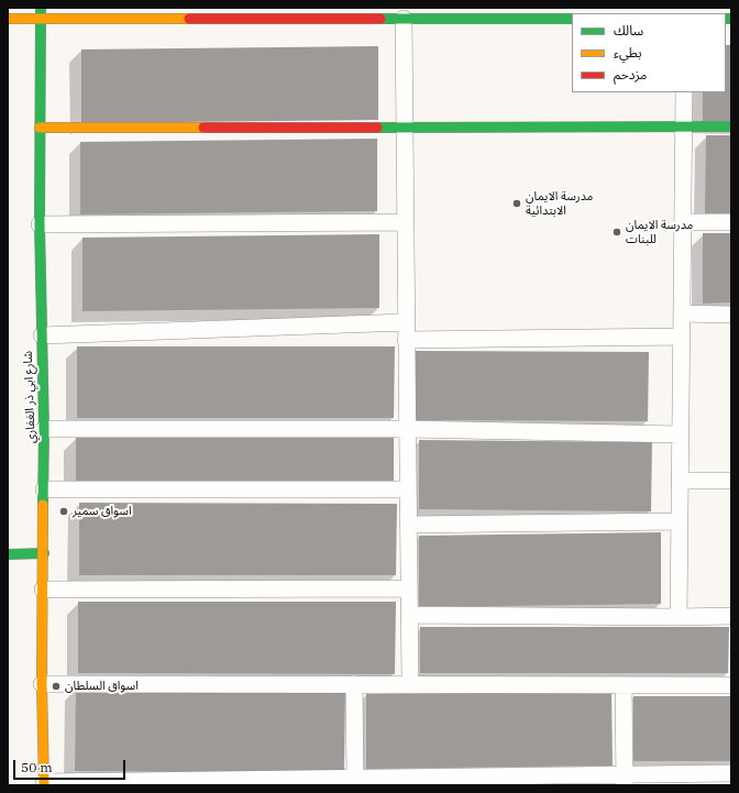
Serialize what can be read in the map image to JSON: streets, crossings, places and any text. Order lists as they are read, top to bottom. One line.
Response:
{"streets":{"street":["شارع ابي ذر الغفاري"]},"places":["مدرسة الايمان الابتدائية","مدرسة الايمان للبنات","اسواق سمير","اسواق السلطان"],"legend":["سالك","بطيء","مزدحم"],"scale_bar":"50 m"}
